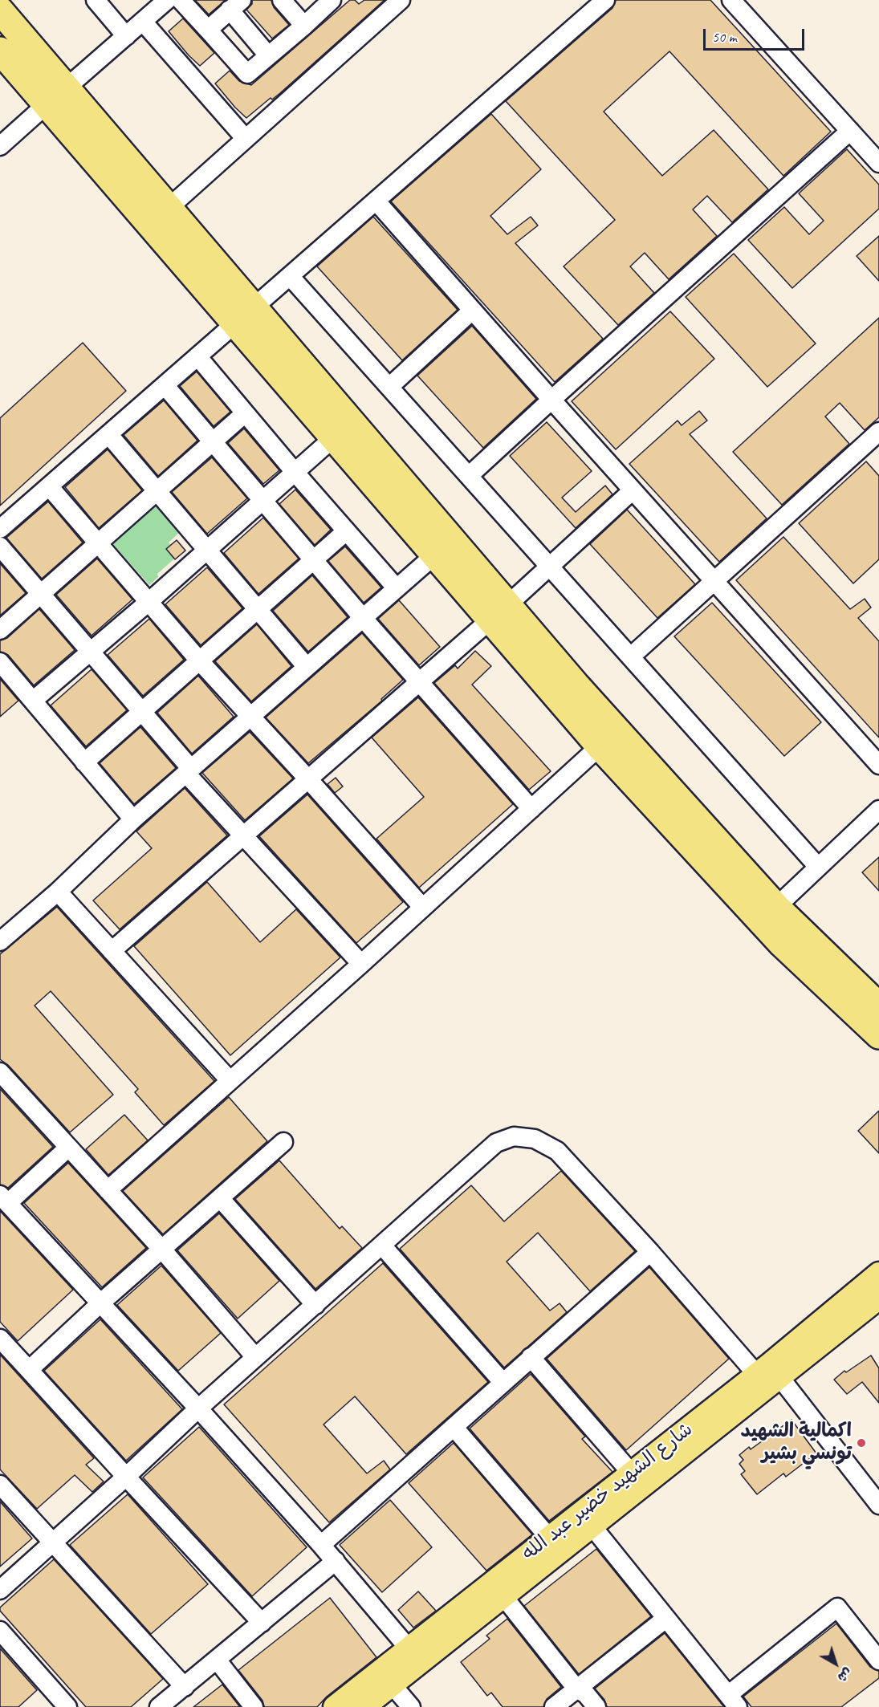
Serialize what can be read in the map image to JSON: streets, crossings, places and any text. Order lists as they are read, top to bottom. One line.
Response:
{"streets":{"main road":["شارع الشهيد خضير عبد الله"]},"places":["اكمالية الشهيد تونسي بشير"],"scale_bar":"50 m","north":"bottom right"}
